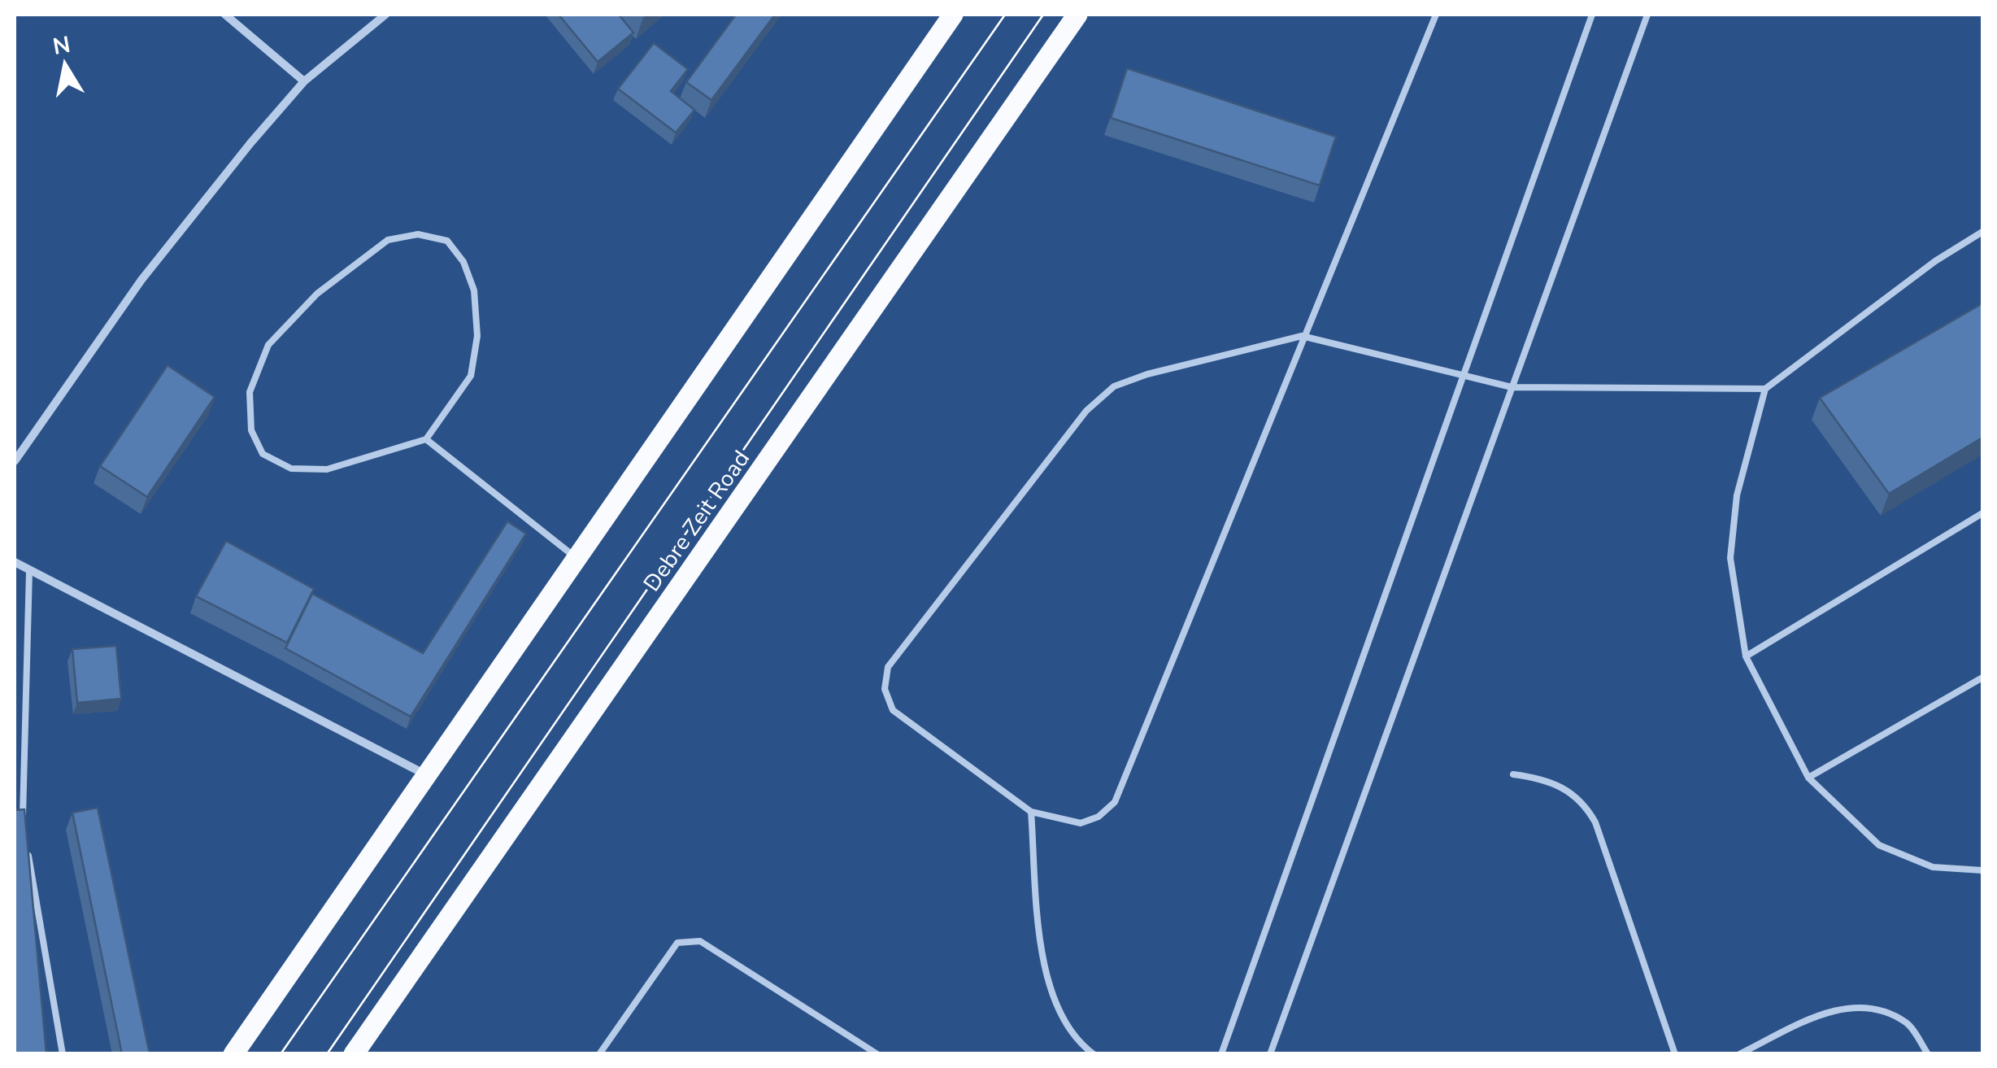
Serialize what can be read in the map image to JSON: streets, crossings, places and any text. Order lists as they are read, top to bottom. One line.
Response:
{"streets":{"main road":["Debre Zeit Road"]},"north":"top"}
